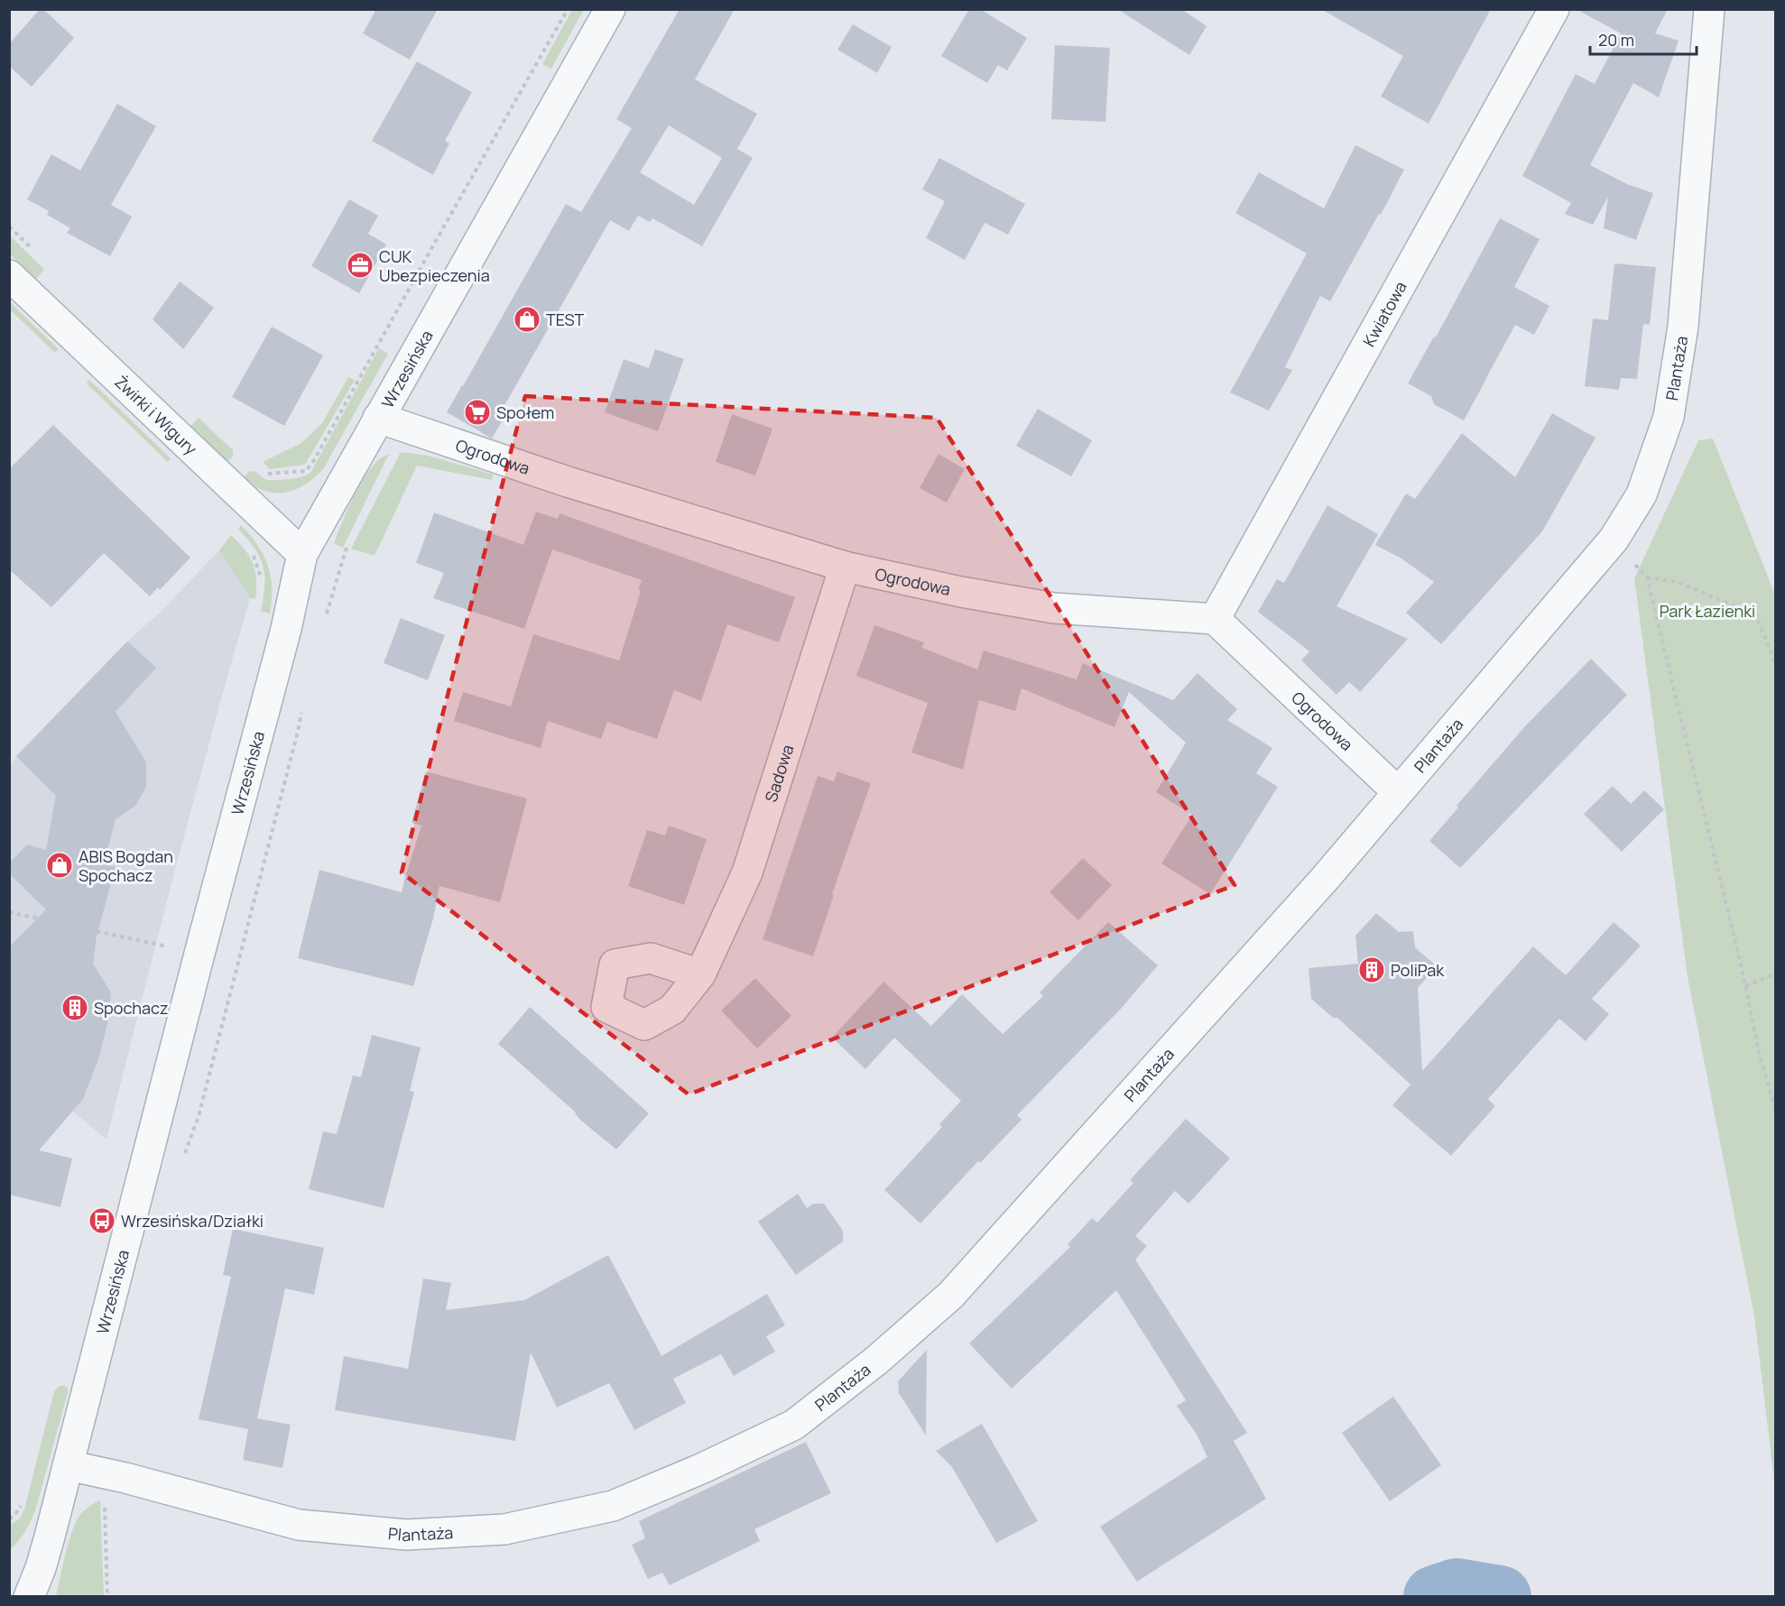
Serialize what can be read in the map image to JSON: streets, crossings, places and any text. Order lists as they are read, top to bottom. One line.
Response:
{"streets":{"street":["Kwiatowa","Plantaża","Wrzesińska","Żwirki i Wigury","Ogrodowa","Sadowa"]},"crossings":[["Kwiatowa","Ogrodowa"],["Plantaża","Wrzesińska"],["Plantaża","Ogrodowa"],["Wrzesińska","Żwirki i Wigury"],["Wrzesińska","Ogrodowa"],["Ogrodowa","Sadowa"]],"parks":["Park Łazienki"],"places":{"office":["CUK Ubezpieczenia"],"shop":["TEST","ABIS Bogdan Spochacz"],"supermarket":["Społem"],"building":["PoliPak","Spochacz"],"bus stop":["Wrzesińska/Działki"]},"scale_bar":"20 m"}
